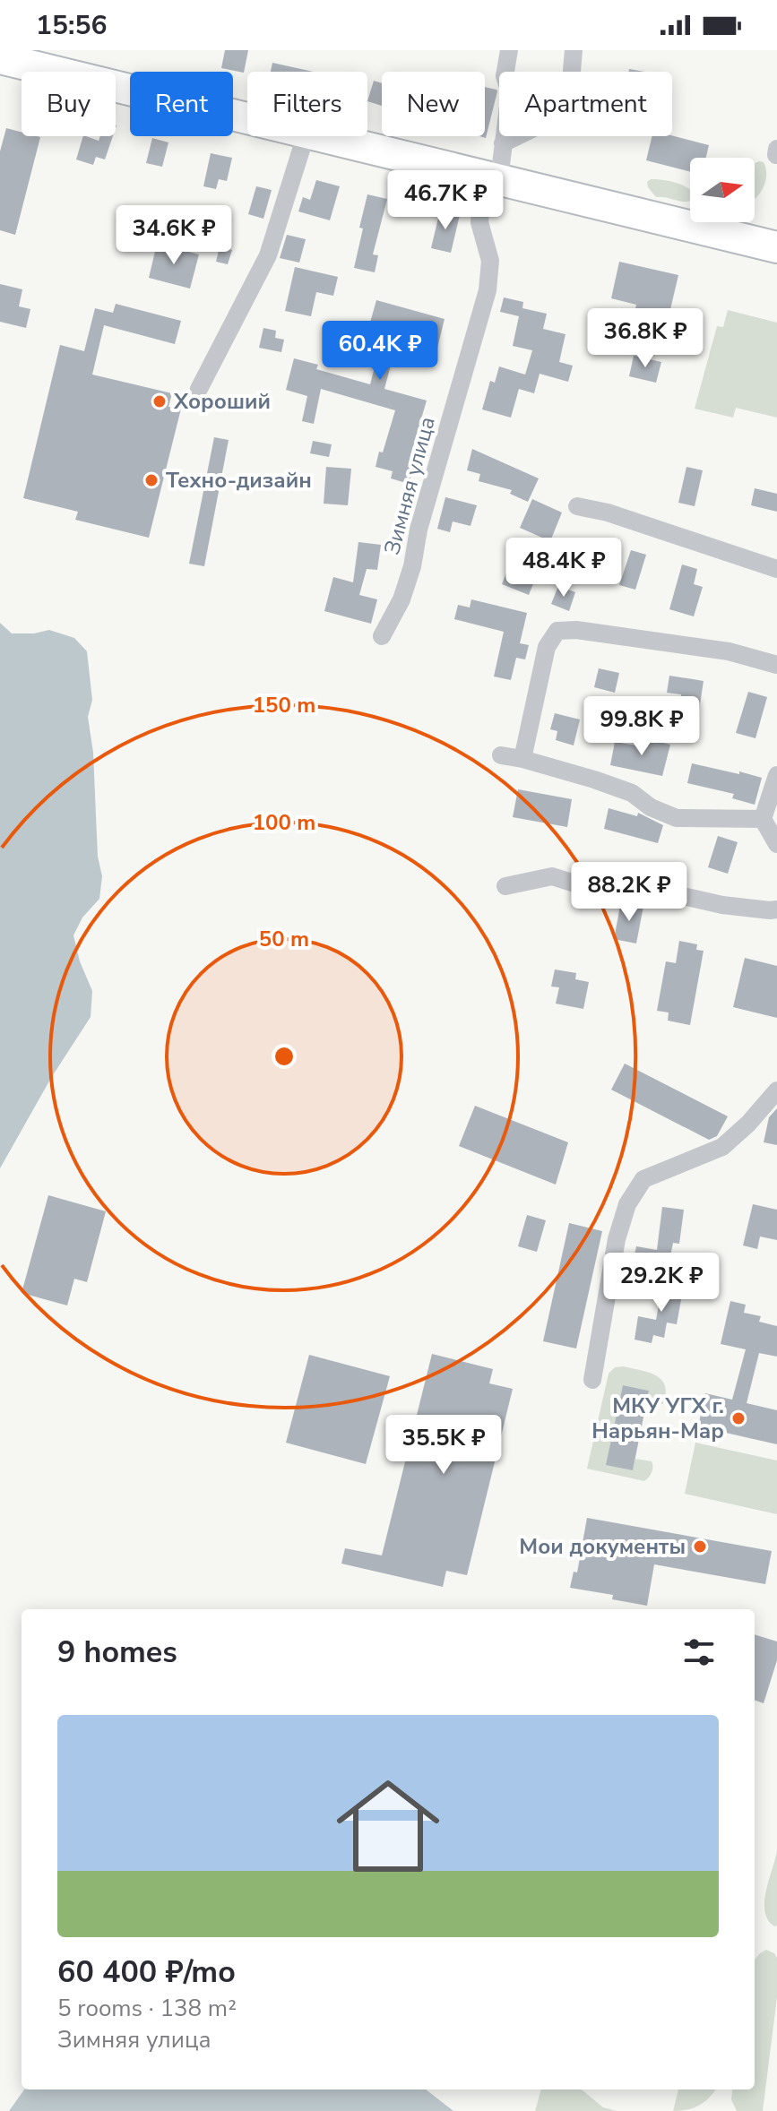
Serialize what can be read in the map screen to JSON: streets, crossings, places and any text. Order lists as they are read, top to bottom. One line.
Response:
{"streets":{"street":["Зимняя улица"]},"places":["Хороший","Техно-дизайн","МКУ УГХ г. Нарьян-Мар","Мои документы"],"north":"right","page":{"status":"15:56","chip":["Buy","Rent","Filters","New","Apartment"],"price":["46.7K ₽","34.6K ₽","36.8K ₽","60.4K ₽","48.4K ₽","99.8K ₽","88.2K ₽","29.2K ₽","35.5K ₽"],"heading":"9 homes","list":[{"name":"60 400 ₽/mo","note":"5 rooms · 138 m² · Зимняя улица"}]},"rings":["150 m","100 m","50 m"]}
